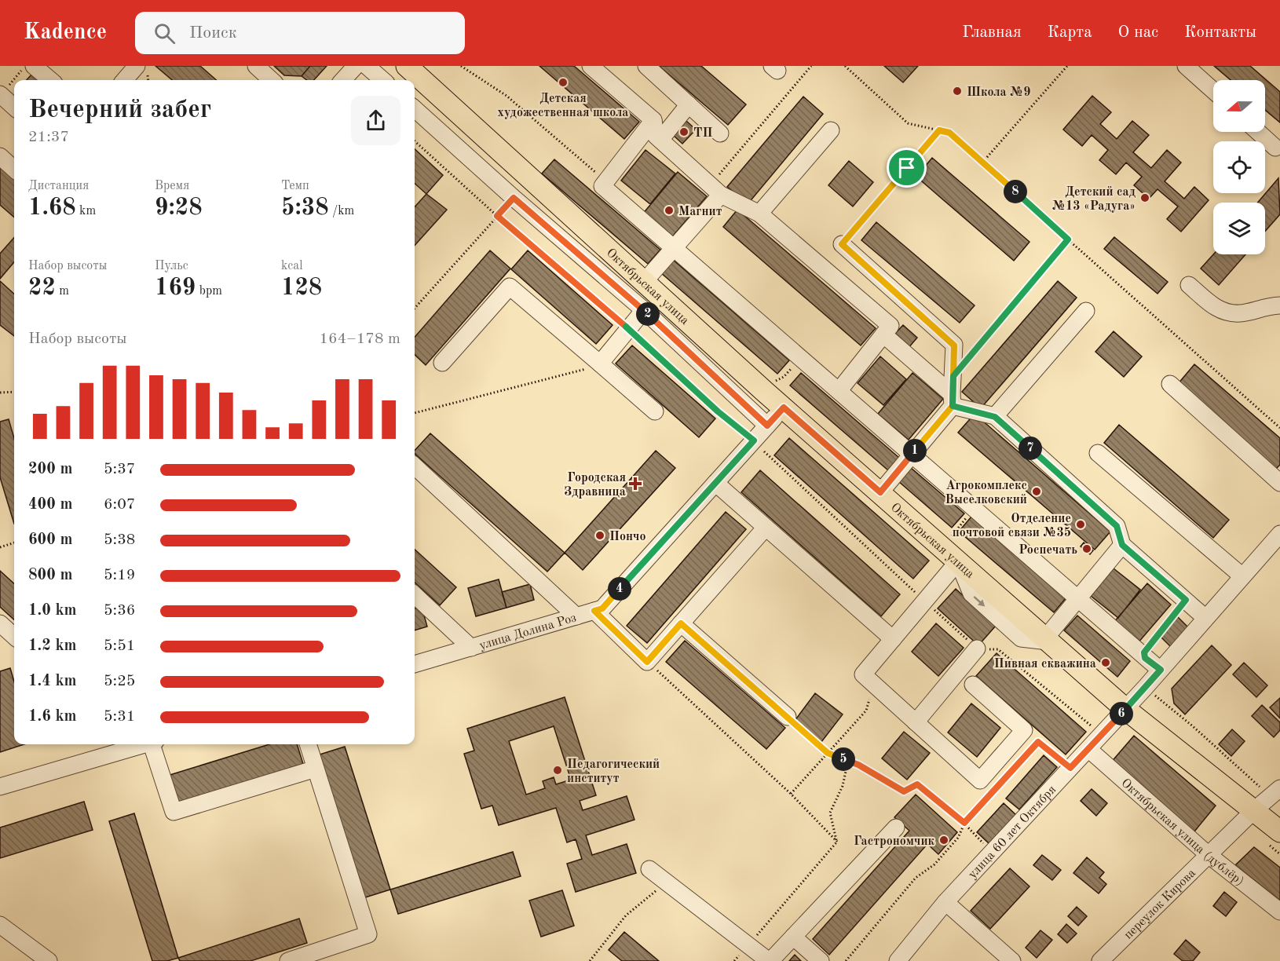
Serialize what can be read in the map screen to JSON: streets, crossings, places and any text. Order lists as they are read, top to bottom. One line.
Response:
{"streets":{"main road":["Октябрьская улица"],"street":["улица Долина Роз","улица 60 лет Октября","Октябрьская улица (дублёр)","переулок Кирова"]},"crossings":[["Октябрьская улица","улица Долина Роз"],["Октябрьская улица","улица 60 лет Октября"],["Октябрьская улица","переулок Кирова"],["улица 60 лет Октября","Октябрьская улица (дублёр)"],["Октябрьская улица (дублёр)","переулок Кирова"]],"places":{"other":["Детская художественная школа","Школа №9","ТП","Детский сад №13 «Радуга»","Магнит","Агрокомплекс Выселковский","Отделение почтовой связи №35","Пончо","Роспечать","Пивная скважина","Педагогический институт","Гастрономчик"],"health":["Городская Здравница"]},"north":"left","page":{"header":"Kadence","search":"Поиск","nav":["Главная","Карта","О нас","Контакты"],"heading":["Вечерний забег","21:37"],"stats":[["Дистанция","1.68 km"],["Время","9:28"],["Темп","5:38 /km"],["Набор высоты","22 m"],["Пульс","169 bpm"],["kcal","128"]],"pins":["8","2","7","1","4","6","5"],"chart":["Набор высоты","164–178 m"],"list":[{"name":"200 m","note":"5:37"},{"name":"400 m","note":"6:07"},{"name":"600 m","note":"5:38"},{"name":"800 m","note":"5:19"},{"name":"1.0 km","note":"5:36"},{"name":"1.2 km","note":"5:51"},{"name":"1.4 km","note":"5:25"},{"name":"1.6 km","note":"5:31"}]}}
